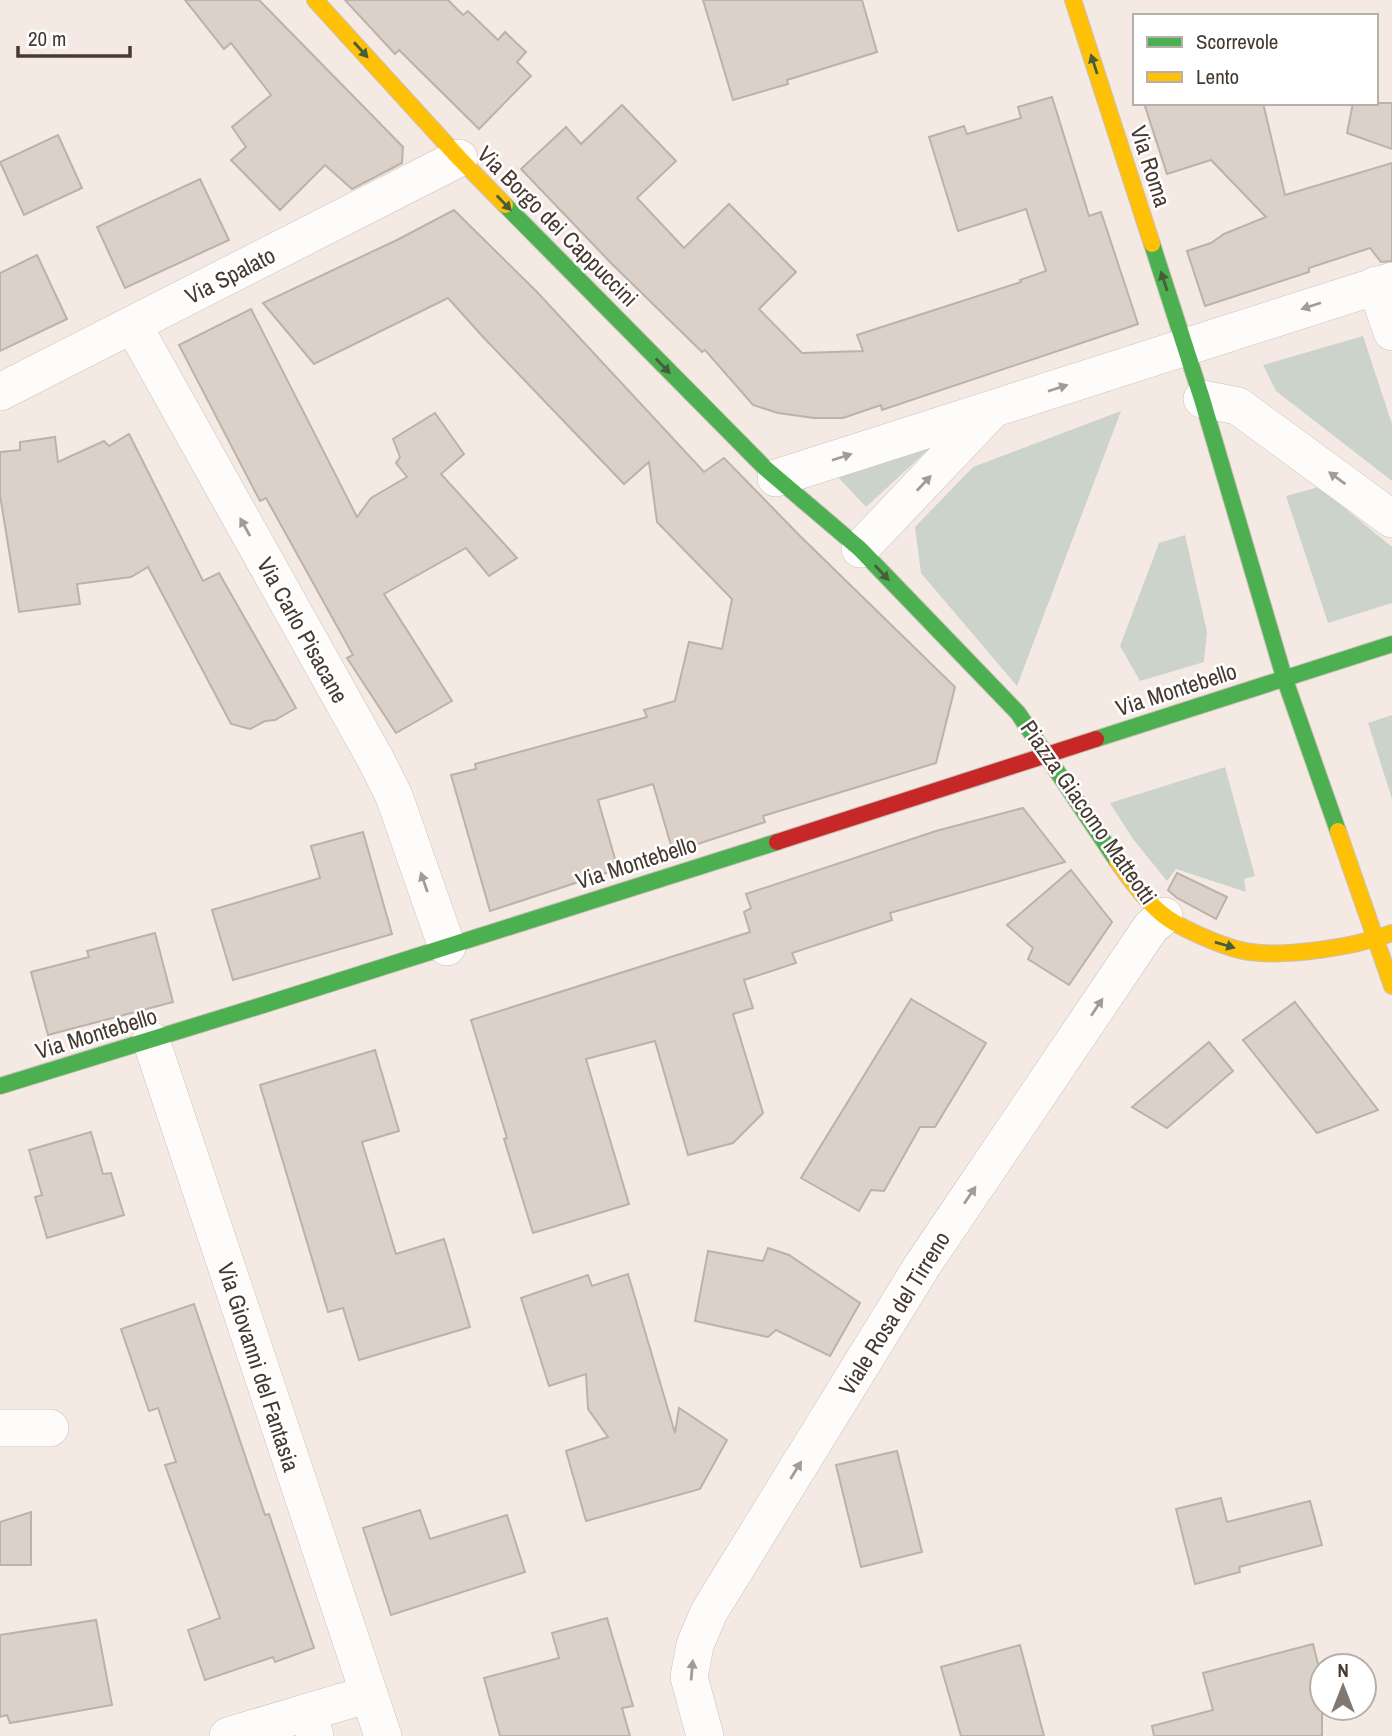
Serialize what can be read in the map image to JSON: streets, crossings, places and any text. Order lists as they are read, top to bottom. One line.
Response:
{"streets":{"street":["Via Roma","Via Borgo dei Cappuccini","Via Spalato","Via Carlo Pisacane","Via Montebello","Piazza Giacomo Matteotti","Viale Rosa del Tirreno","Via Giovanni del Fantasia"]},"crossings":[["Via Borgo dei Cappuccini","Via Spalato"],["Via Borgo dei Cappuccini","Piazza Giacomo Matteotti"],["Via Spalato","Via Carlo Pisacane"],["Via Carlo Pisacane","Via Montebello"],["Via Montebello","Piazza Giacomo Matteotti"],["Via Montebello","Via Giovanni del Fantasia"],["Piazza Giacomo Matteotti","Viale Rosa del Tirreno"]],"one_way":["Via Roma","Via Borgo dei Cappuccini","Via Carlo Pisacane","Piazza Giacomo Matteotti","Viale Rosa del Tirreno"],"legend":["Scorrevole","Lento"],"scale_bar":"20 m","north":"top"}
